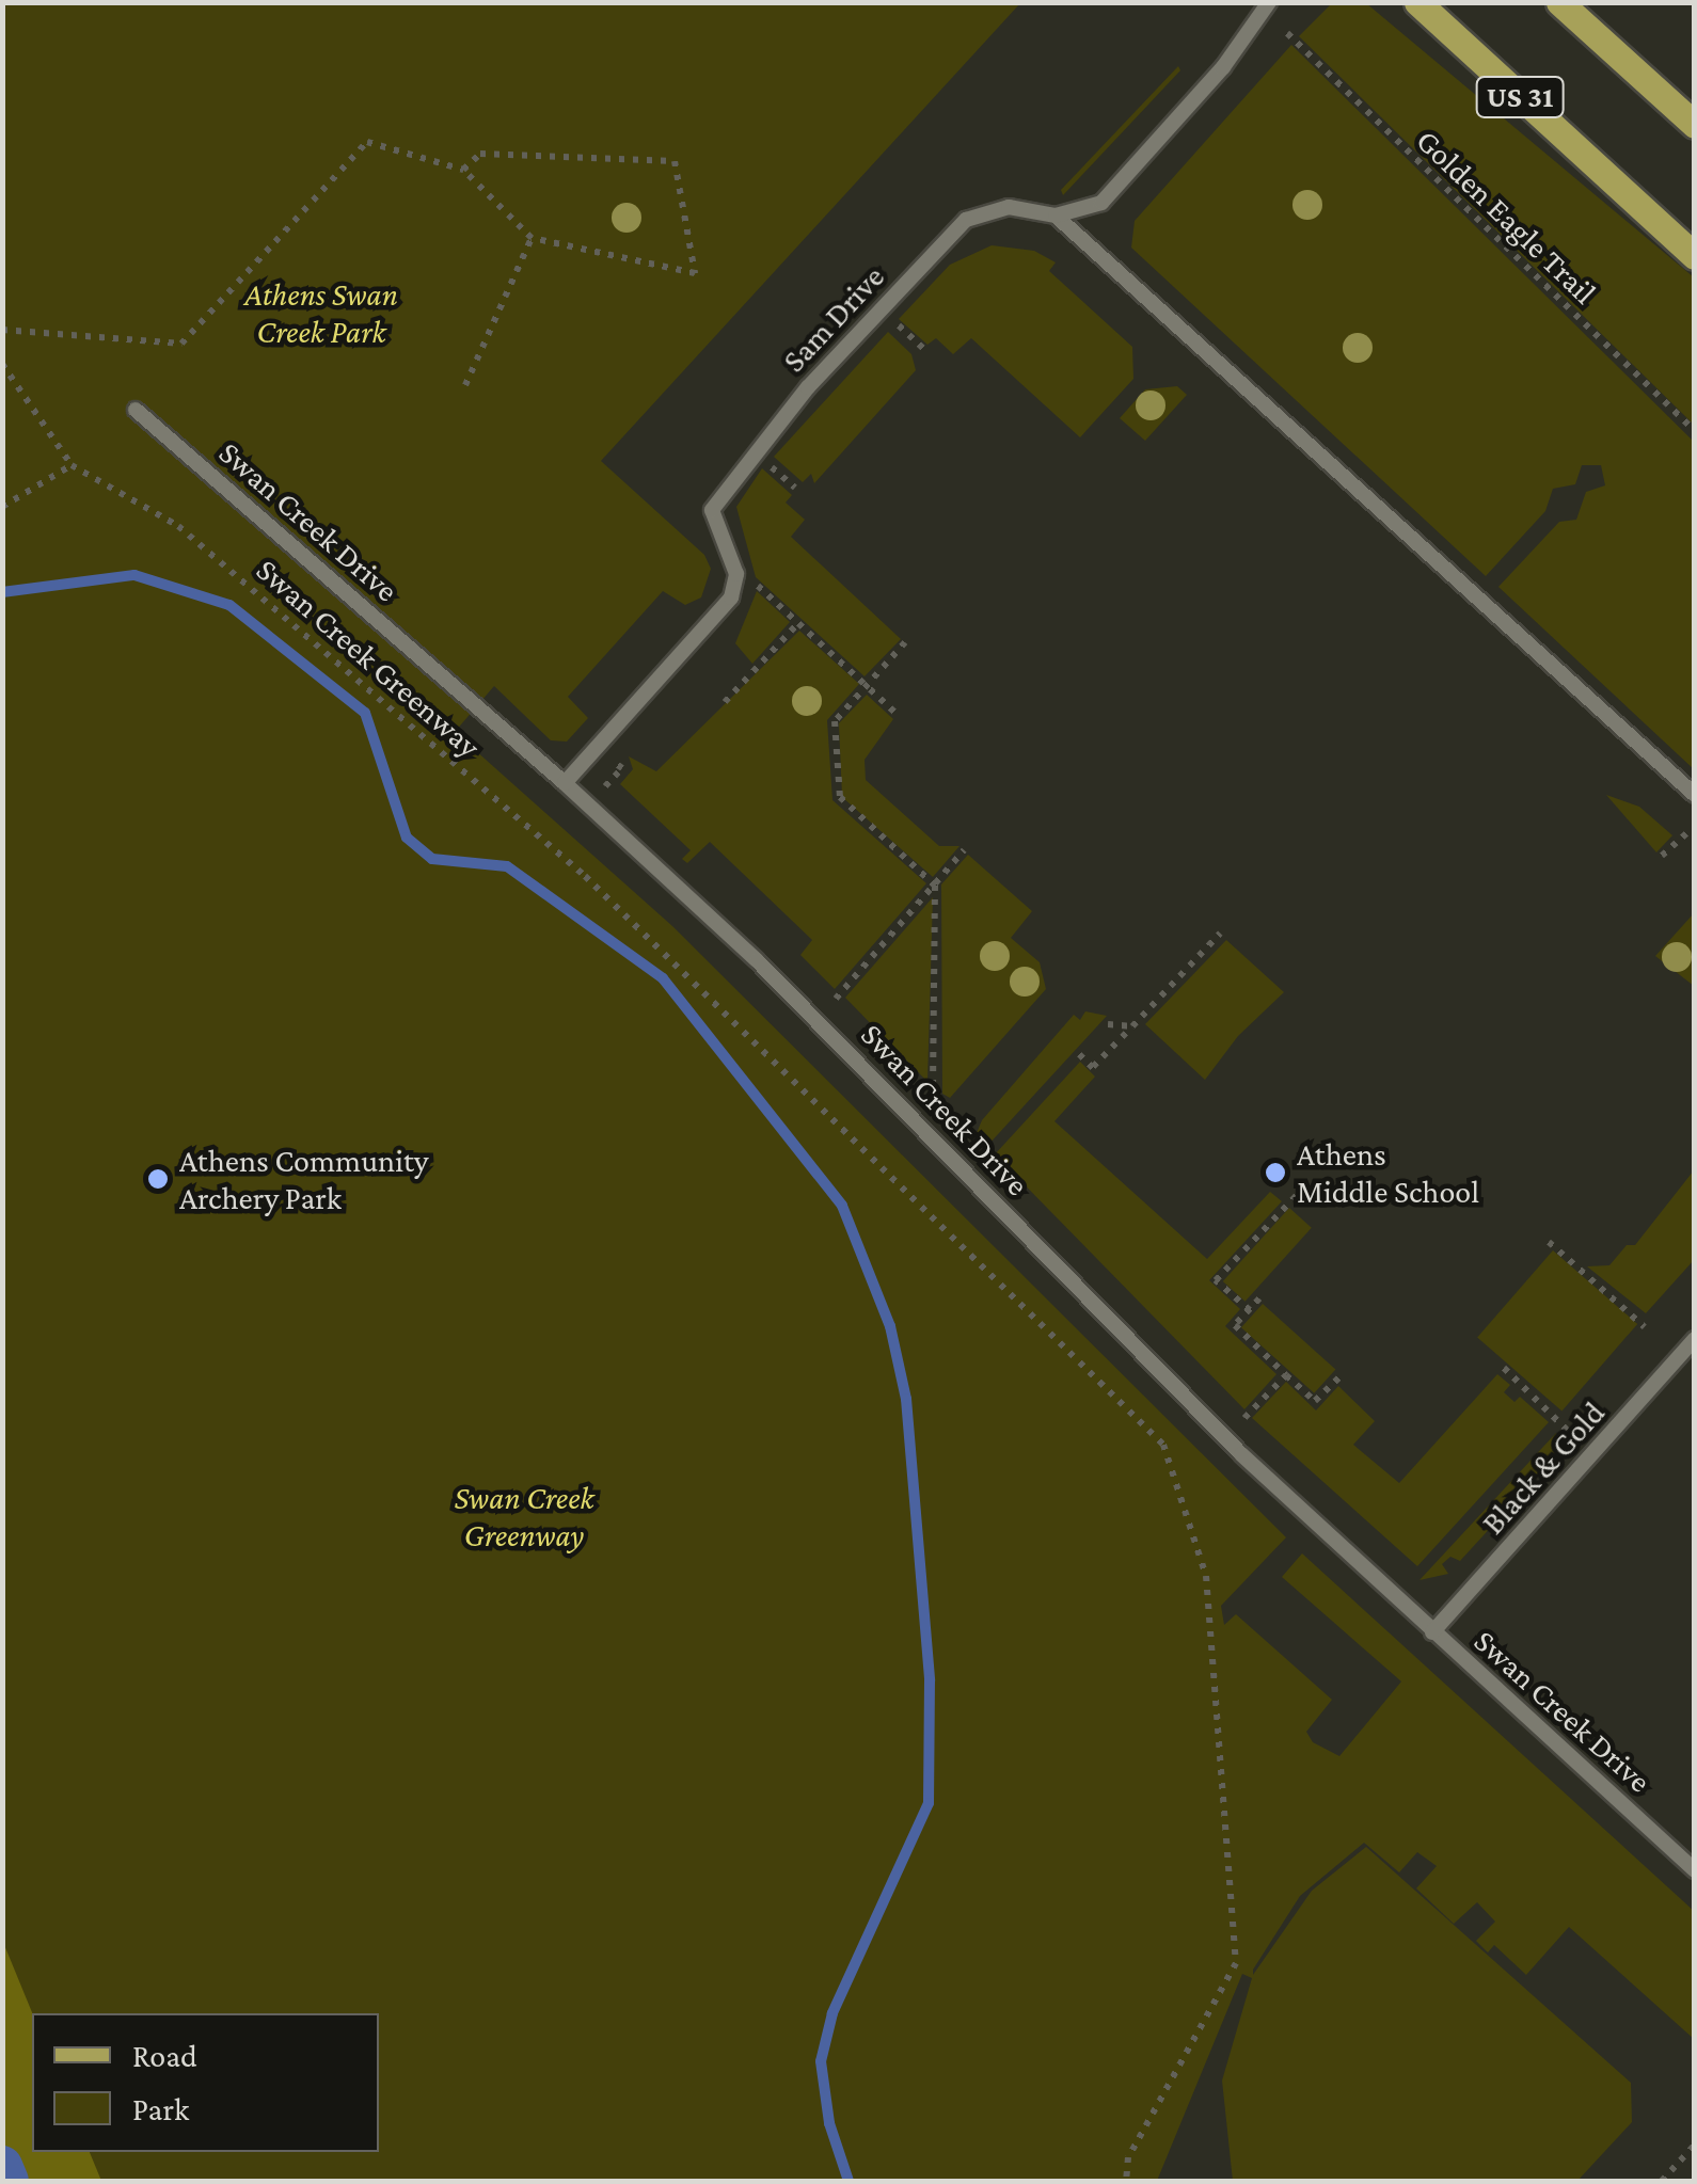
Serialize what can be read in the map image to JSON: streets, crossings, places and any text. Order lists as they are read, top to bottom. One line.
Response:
{"streets":{"main road":["US 31"],"lane":["Sam Drive","Swan Creek Drive","Black & Gold"],"path":["Golden Eagle Trail","Swan Creek Greenway"]},"crossings":[["Sam Drive","Swan Creek Drive"],["Swan Creek Drive","Black & Gold"]],"parks":["Athens Swan Creek Park","Swan Creek Greenway"],"places":["Athens Middle School","Athens Community Archery Park"],"legend":["Road","Park"]}
